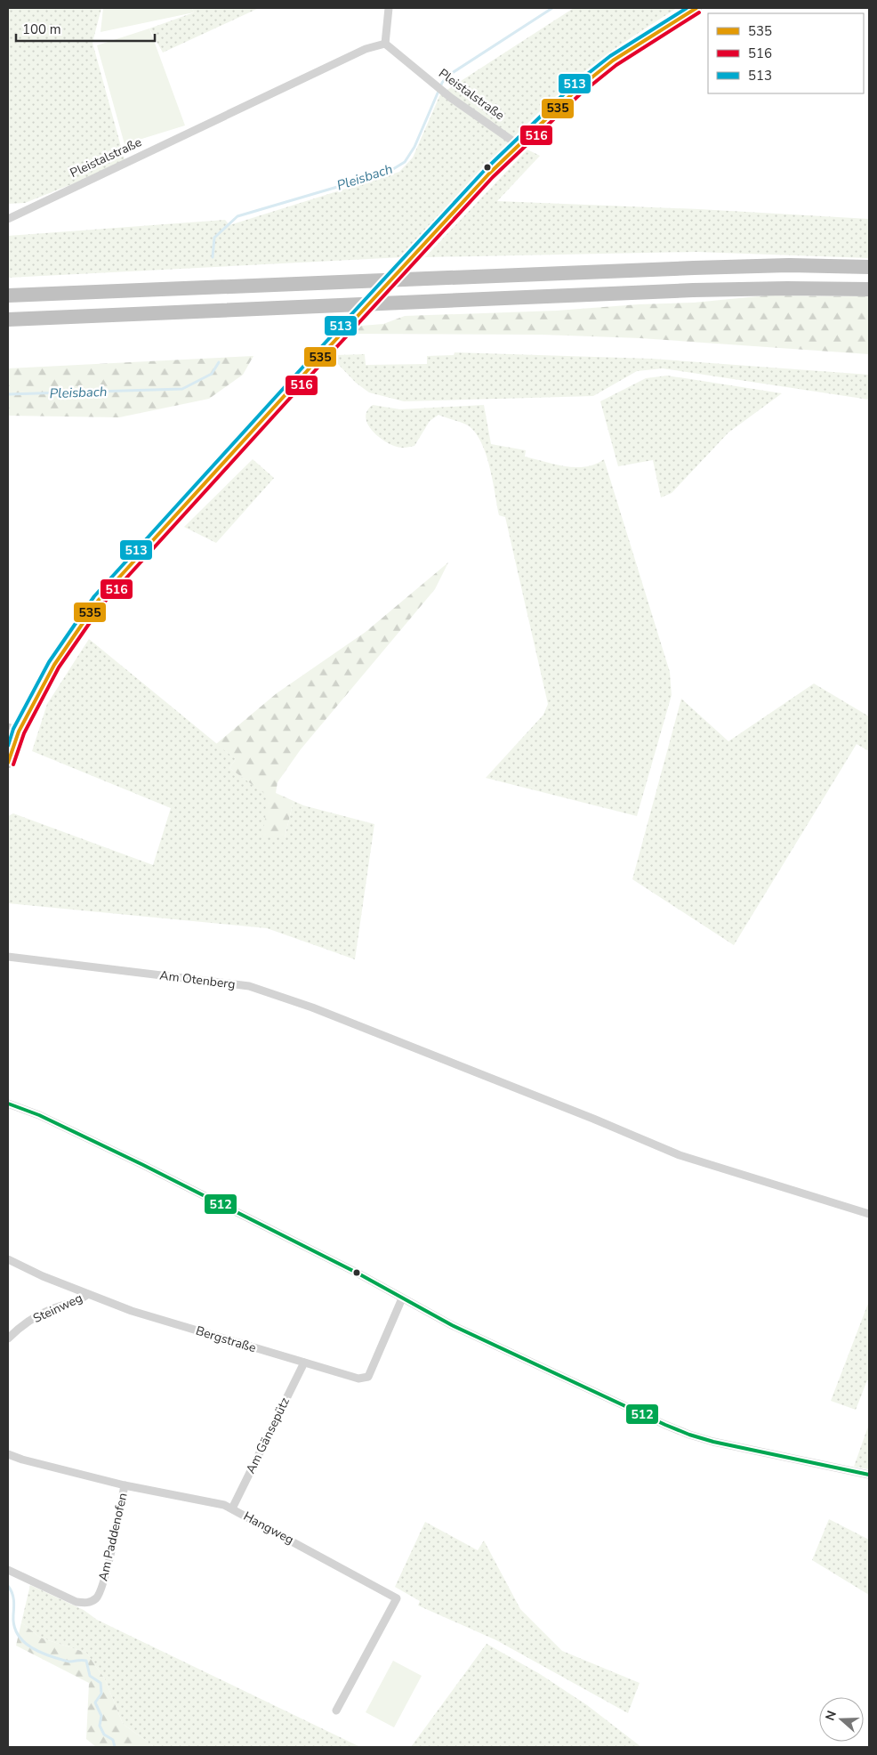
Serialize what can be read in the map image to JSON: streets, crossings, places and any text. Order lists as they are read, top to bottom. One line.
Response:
{"streets":{"street":["Pleistalstraße","Am Otenberg","Steinweg","Bergstraße","Am Gänsepütz","Hangweg","Am Paddenofen"]},"crossings":[["Steinweg","Bergstraße"],["Bergstraße","Am Gänsepütz"],["Am Gänsepütz","Hangweg"],["Hangweg","Am Paddenofen"]],"water":["Pleisbach"],"lines":["transit line 535","transit line 513","transit line 516","transit line 512"],"legend":["535","516","513"],"scale_bar":"100 m","north":"left"}
